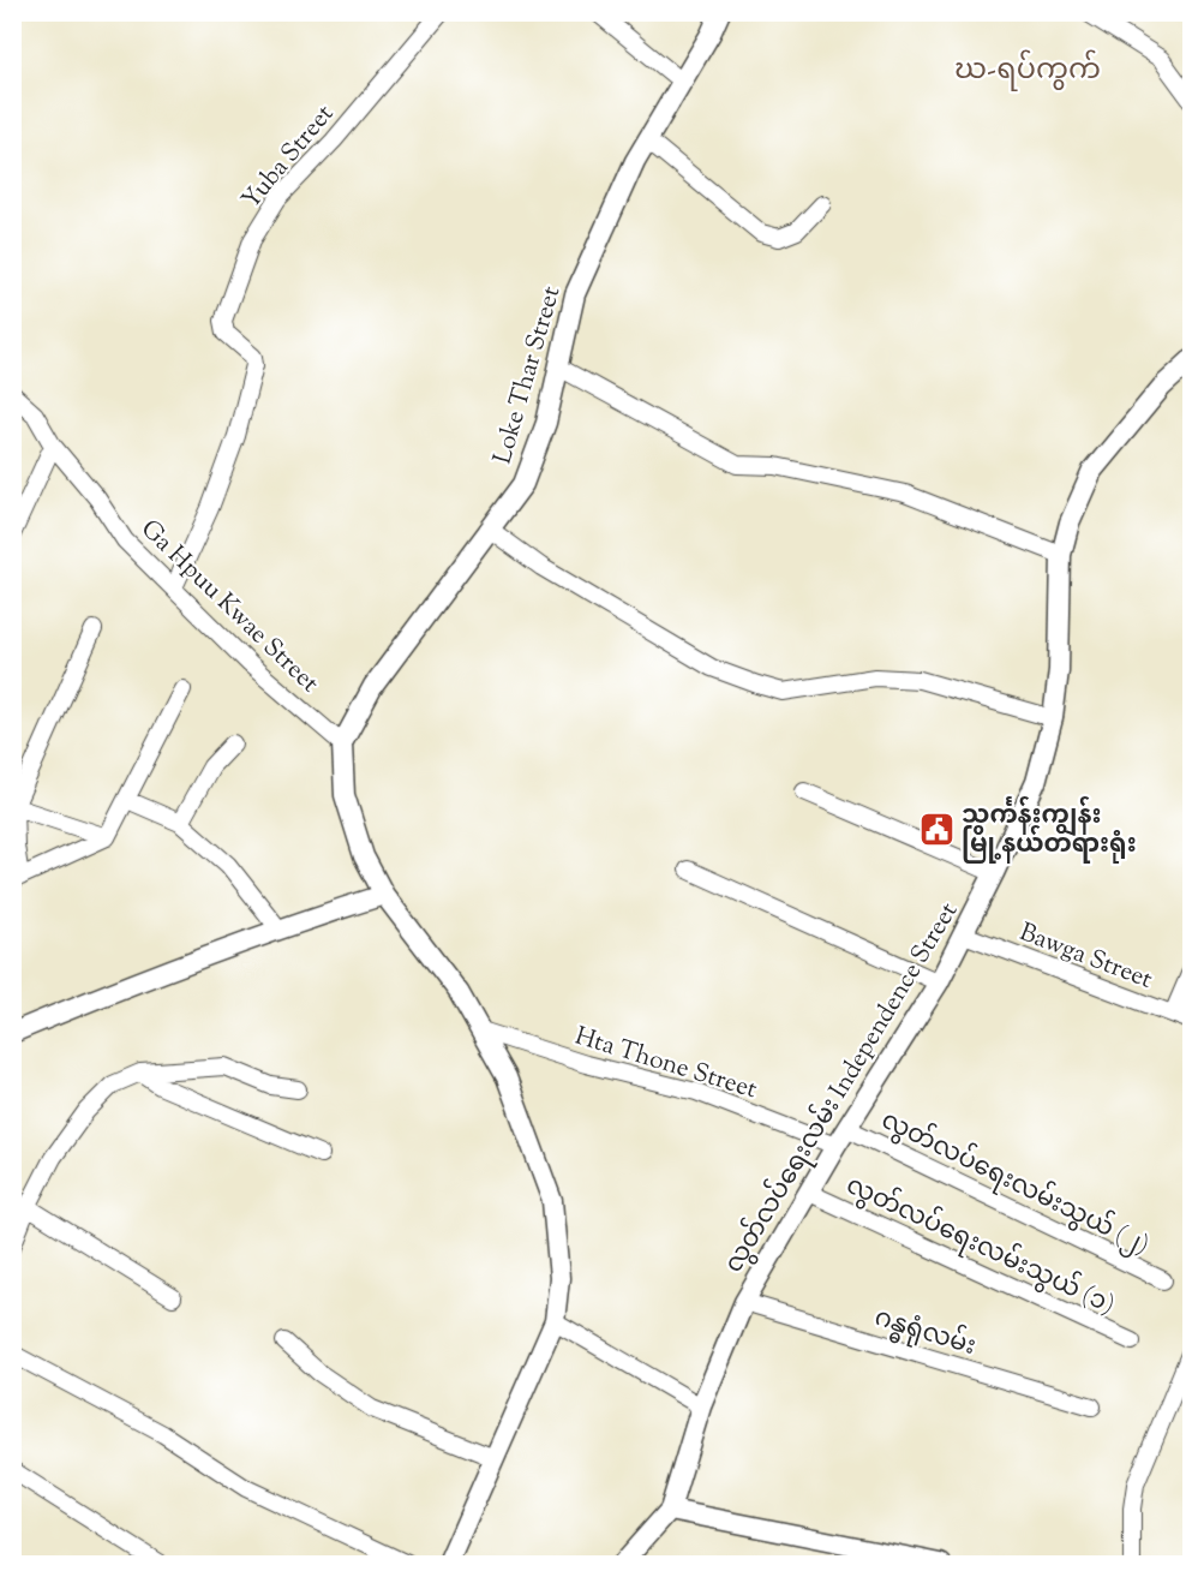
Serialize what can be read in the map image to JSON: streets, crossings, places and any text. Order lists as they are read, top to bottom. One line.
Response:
{"streets":{"street":["Yuba Street","Loke Thar Street","Ga Hpuu Kwae Street","Bawga Street","Hta Thone Street","လွတ်လပ်ရေးလမ်း Independence Street","လွတ်လပ်ရေးလမ်းသွယ် (၂)","လွတ်လပ်ရေးလမ်းသွယ် (၁)","ဂန္ဓရုံလမ်း"]},"crossings":[["Yuba Street","Ga Hpuu Kwae Street"],["Loke Thar Street","Ga Hpuu Kwae Street"],["Bawga Street","လွတ်လပ်ရေးလမ်း Independence Street"],["Hta Thone Street","လွတ်လပ်ရေးလမ်း Independence Street"],["လွတ်လပ်ရေးလမ်း Independence Street","လွတ်လပ်ရေးလမ်းသွယ် (၂)"],["လွတ်လပ်ရေးလမ်း Independence Street","လွတ်လပ်ရေးလမ်းသွယ် (၁)"],["လွတ်လပ်ရေးလမ်း Independence Street","ဂန္ဓရုံလမ်း"]],"districts":["ဃ-ရပ်ကွက်"],"places":{"public building":["သင်္ကန်းကျွန်း မြို့နယ်တရားရုံး"]}}
